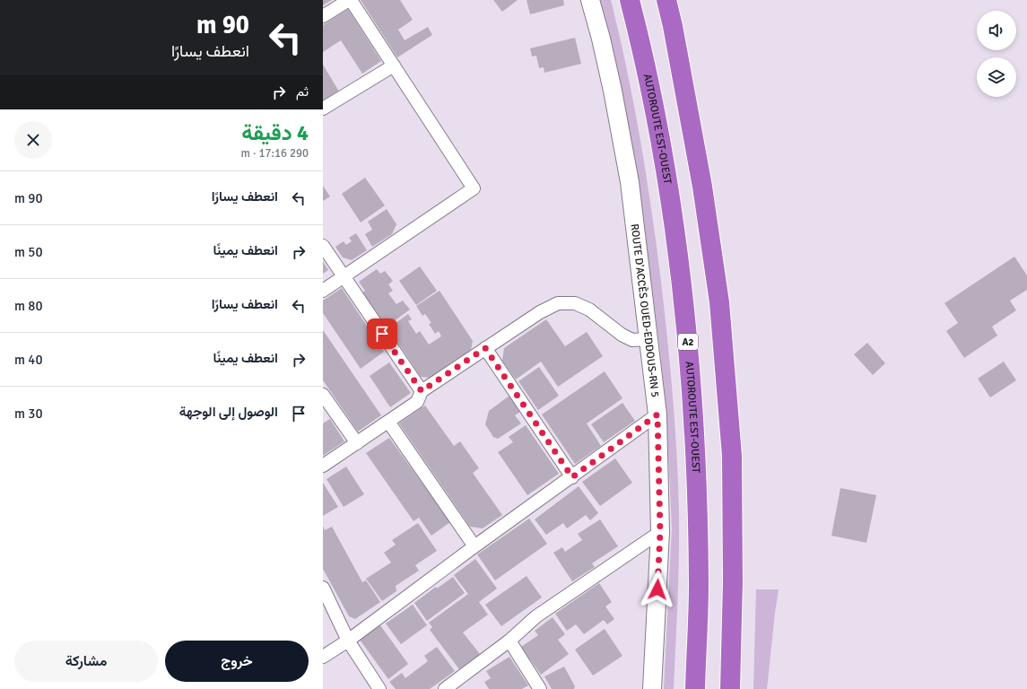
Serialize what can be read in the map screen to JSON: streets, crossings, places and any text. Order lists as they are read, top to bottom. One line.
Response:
{"streets":{"highway":["AUTOROUTE EST-OUEST","A2"],"main road":["ROUTE D'ACCÈS OUED-EDDOUS-RN 5"]},"page":{"turn":["90 m","انعطف يسارًا"],"then":"ثم","heading":["4 دقيقة","290 m · 17:16"],"list":[{"name":"انعطف يسارًا","value":"90 m"},{"name":"انعطف يمينًا","value":"50 m"},{"name":"انعطف يسارًا","value":"80 m"},{"name":"انعطف يمينًا","value":"40 m"},{"name":"الوصول إلى الوجهة","value":"30 m"}],"buttons":["خروج","مشاركة"]}}
